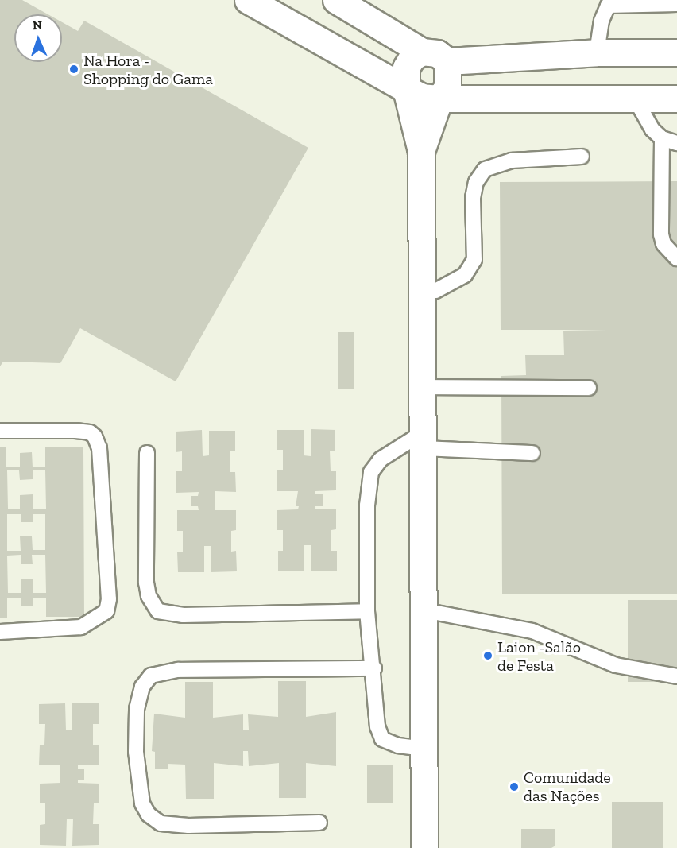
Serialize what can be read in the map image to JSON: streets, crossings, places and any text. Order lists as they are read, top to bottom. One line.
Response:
{"places":["Na Hora - Shopping do Gama","Laion -Salão de Festa","Comunidade das Nações"],"north":"top"}
